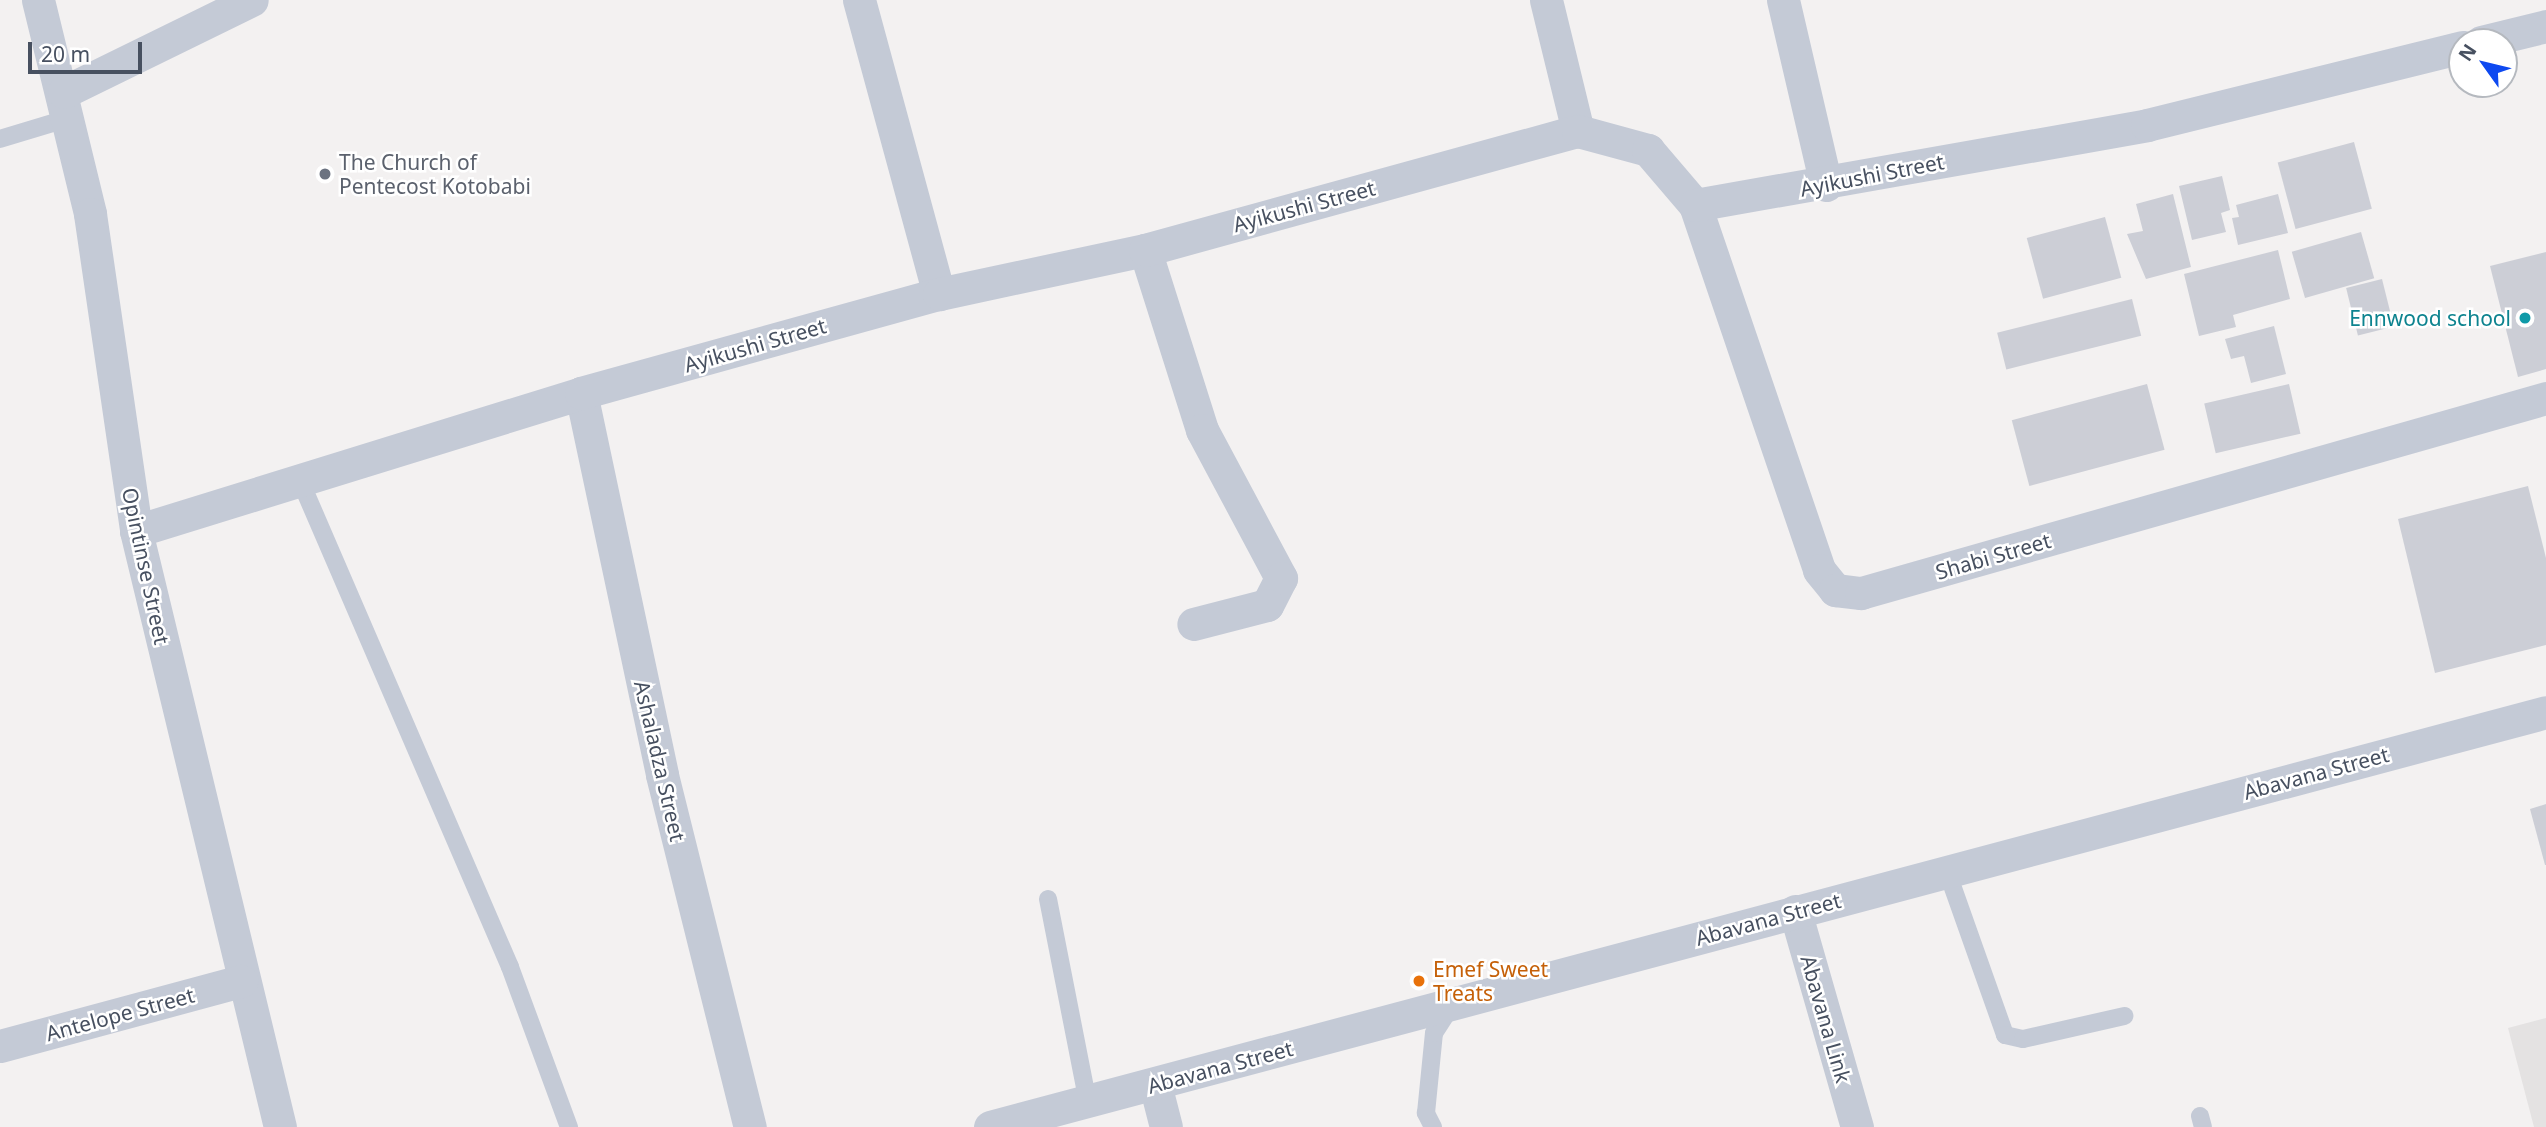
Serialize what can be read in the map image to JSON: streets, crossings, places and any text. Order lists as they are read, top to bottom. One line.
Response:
{"streets":{"street":["Ayikushi Street","Shabi Street","Opintinse Street","Ashaladza Street","Abavana Street","Antelope Street","Abavana Link"]},"crossings":[["Ayikushi Street","Shabi Street"],["Ayikushi Street","Opintinse Street"],["Ayikushi Street","Ashaladza Street"],["Opintinse Street","Antelope Street"],["Abavana Street","Abavana Link"]],"places":["The Church of Pentecost Kotobabi","Ennwood school","Emef Sweet Treats"],"scale_bar":"20 m","north":"top left"}
